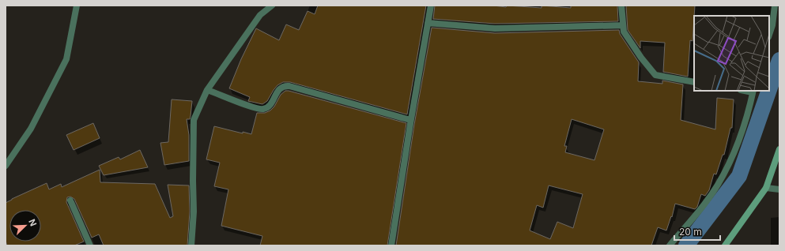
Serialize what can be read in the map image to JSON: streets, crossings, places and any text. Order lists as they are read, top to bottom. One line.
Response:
{"scale_bar":"20 m","north":"top right"}
